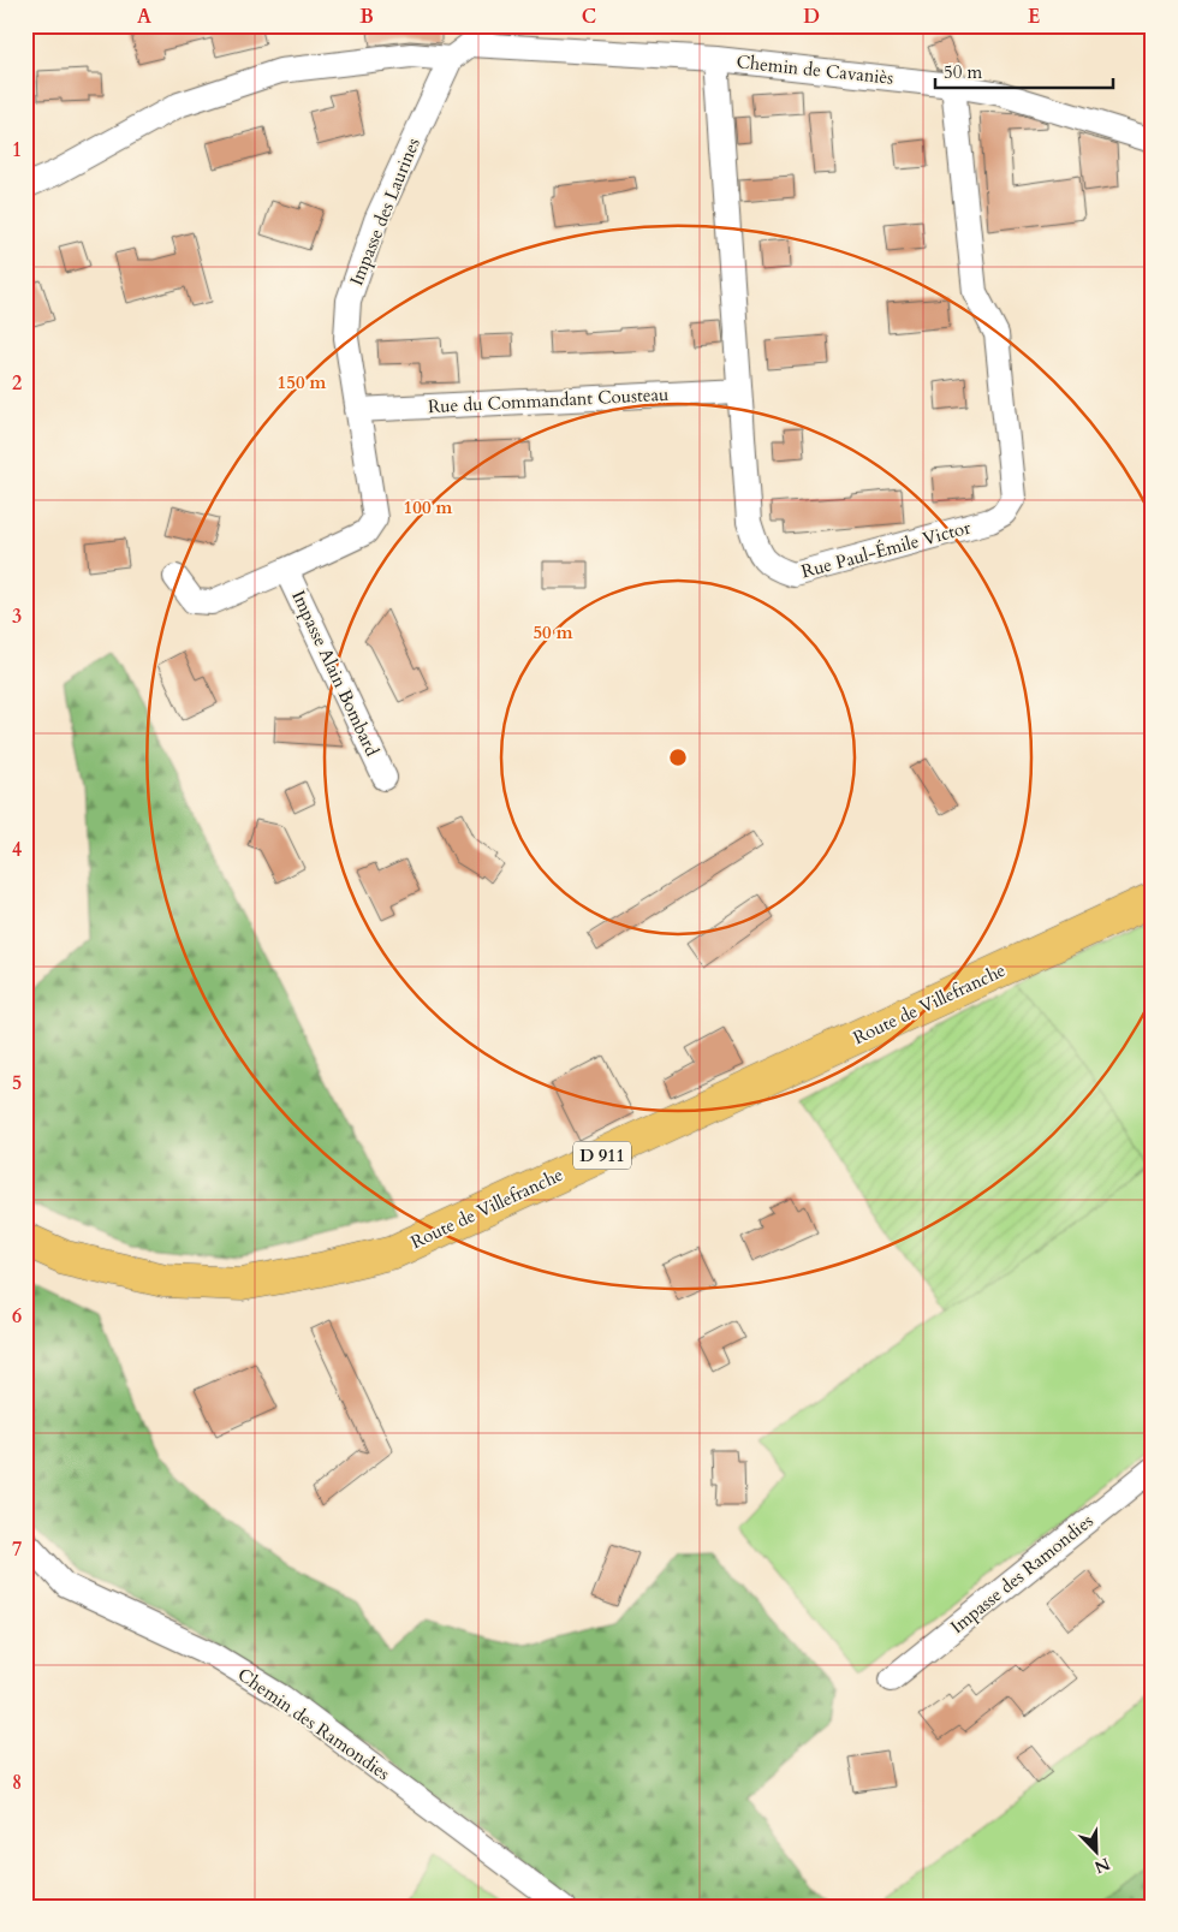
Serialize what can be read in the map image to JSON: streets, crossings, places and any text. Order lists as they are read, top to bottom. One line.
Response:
{"streets":{"main road":["Route de Villefranche","D 911"],"street":["Chemin de Cavaniès","Impasse des Laurines","Rue du Commandant Cousteau","Rue Paul-Émile Victor","Impasse Alain Bombard","Impasse des Ramondies","Chemin des Ramondies"]},"crossings":[["Chemin de Cavaniès","Impasse des Laurines"],["Chemin de Cavaniès","Rue Paul-Émile Victor"],["Impasse des Laurines","Rue du Commandant Cousteau"],["Impasse des Laurines","Impasse Alain Bombard"],["Rue du Commandant Cousteau","Rue Paul-Émile Victor"]],"scale_bar":"50 m","north":"bottom right","grid":{"columns":["A","B","C","D","E"],"rows":["1","2","3","4","5","6","7","8"]},"rings":["150 m","100 m","50 m"]}
